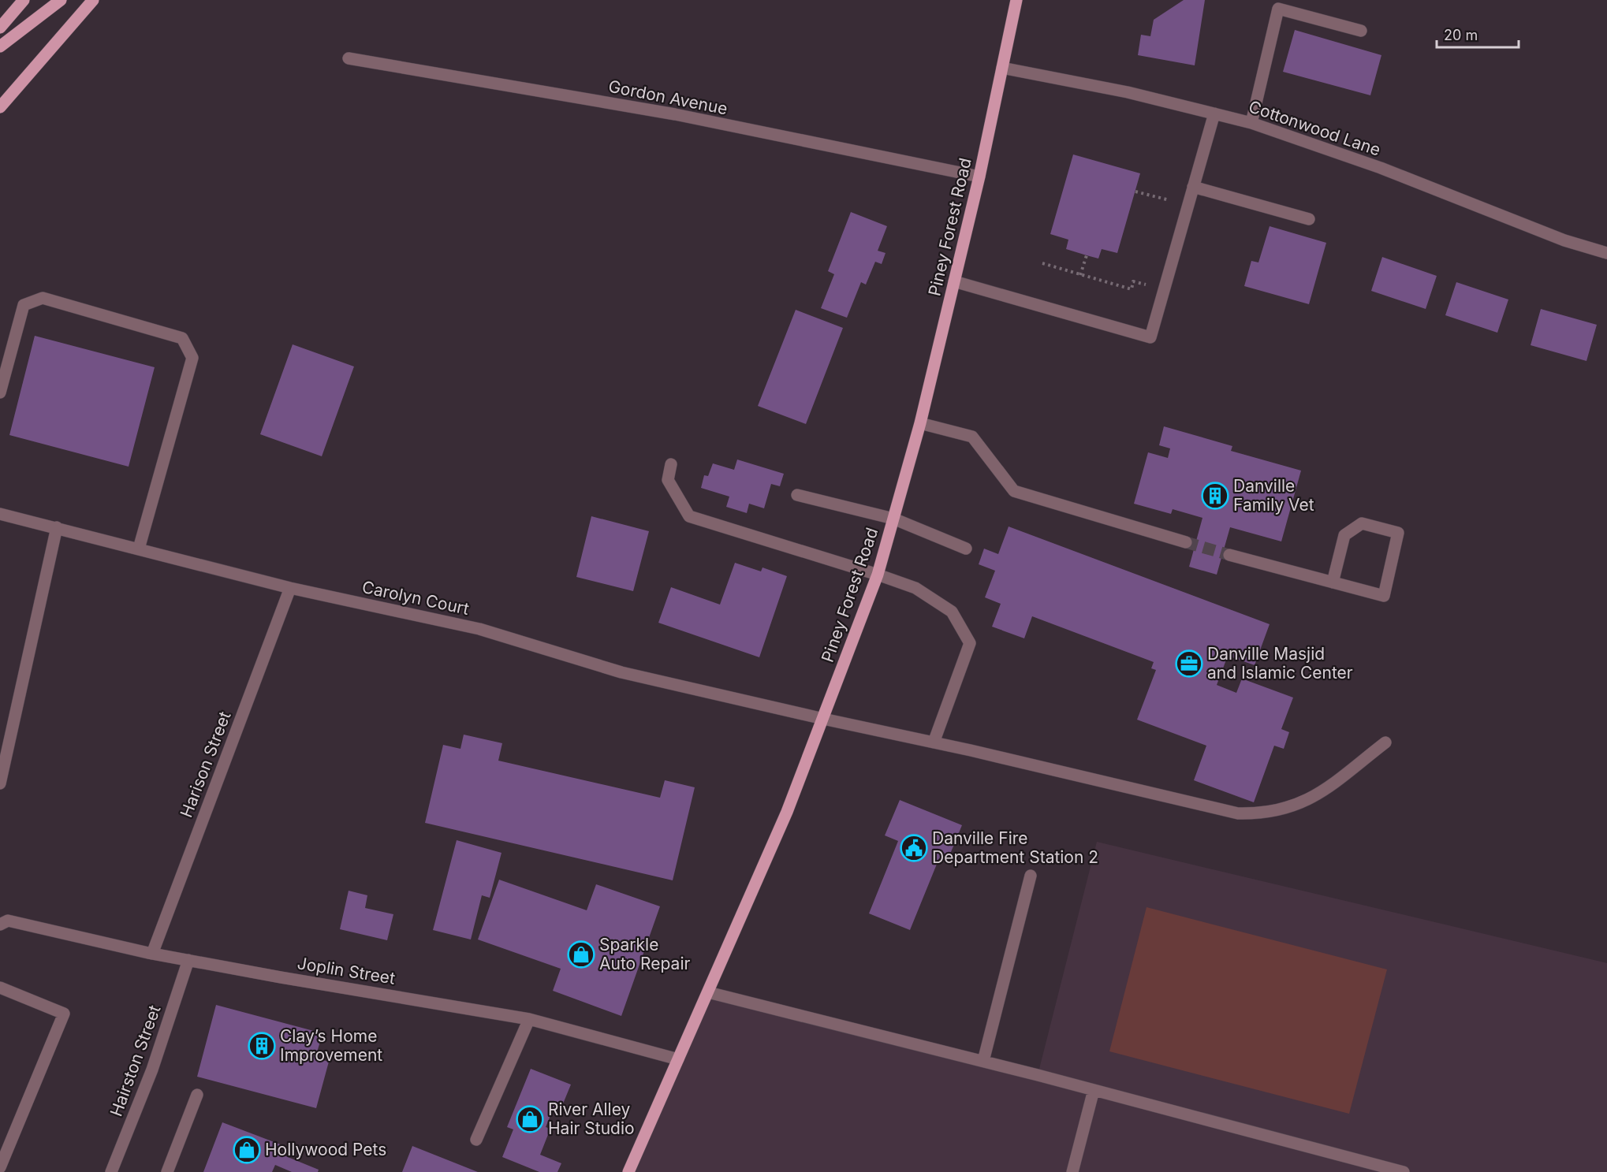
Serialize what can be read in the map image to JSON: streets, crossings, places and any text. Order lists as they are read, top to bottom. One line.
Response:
{"streets":{"main road":["Piney Forest Road"],"street":["Gordon Avenue","Cottonwood Lane","Carolyn Court","Harison Street","Joplin Street","Hairston Street"]},"crossings":[["Gordon Avenue","Piney Forest Road"],["Cottonwood Lane","Piney Forest Road"],["Piney Forest Road","Carolyn Court"],["Piney Forest Road","Joplin Street"],["Carolyn Court","Harison Street"],["Harison Street","Joplin Street"],["Joplin Street","Hairston Street"]],"places":{"building":["Danville Family Vet","Clay’s Home Improvement"],"office":["Danville Masjid and Islamic Center"],"public building":["Danville Fire Department Station 2"],"shop":["Sparkle Auto Repair","River Alley Hair Studio","Hollywood Pets"]},"scale_bar":"20 m"}
